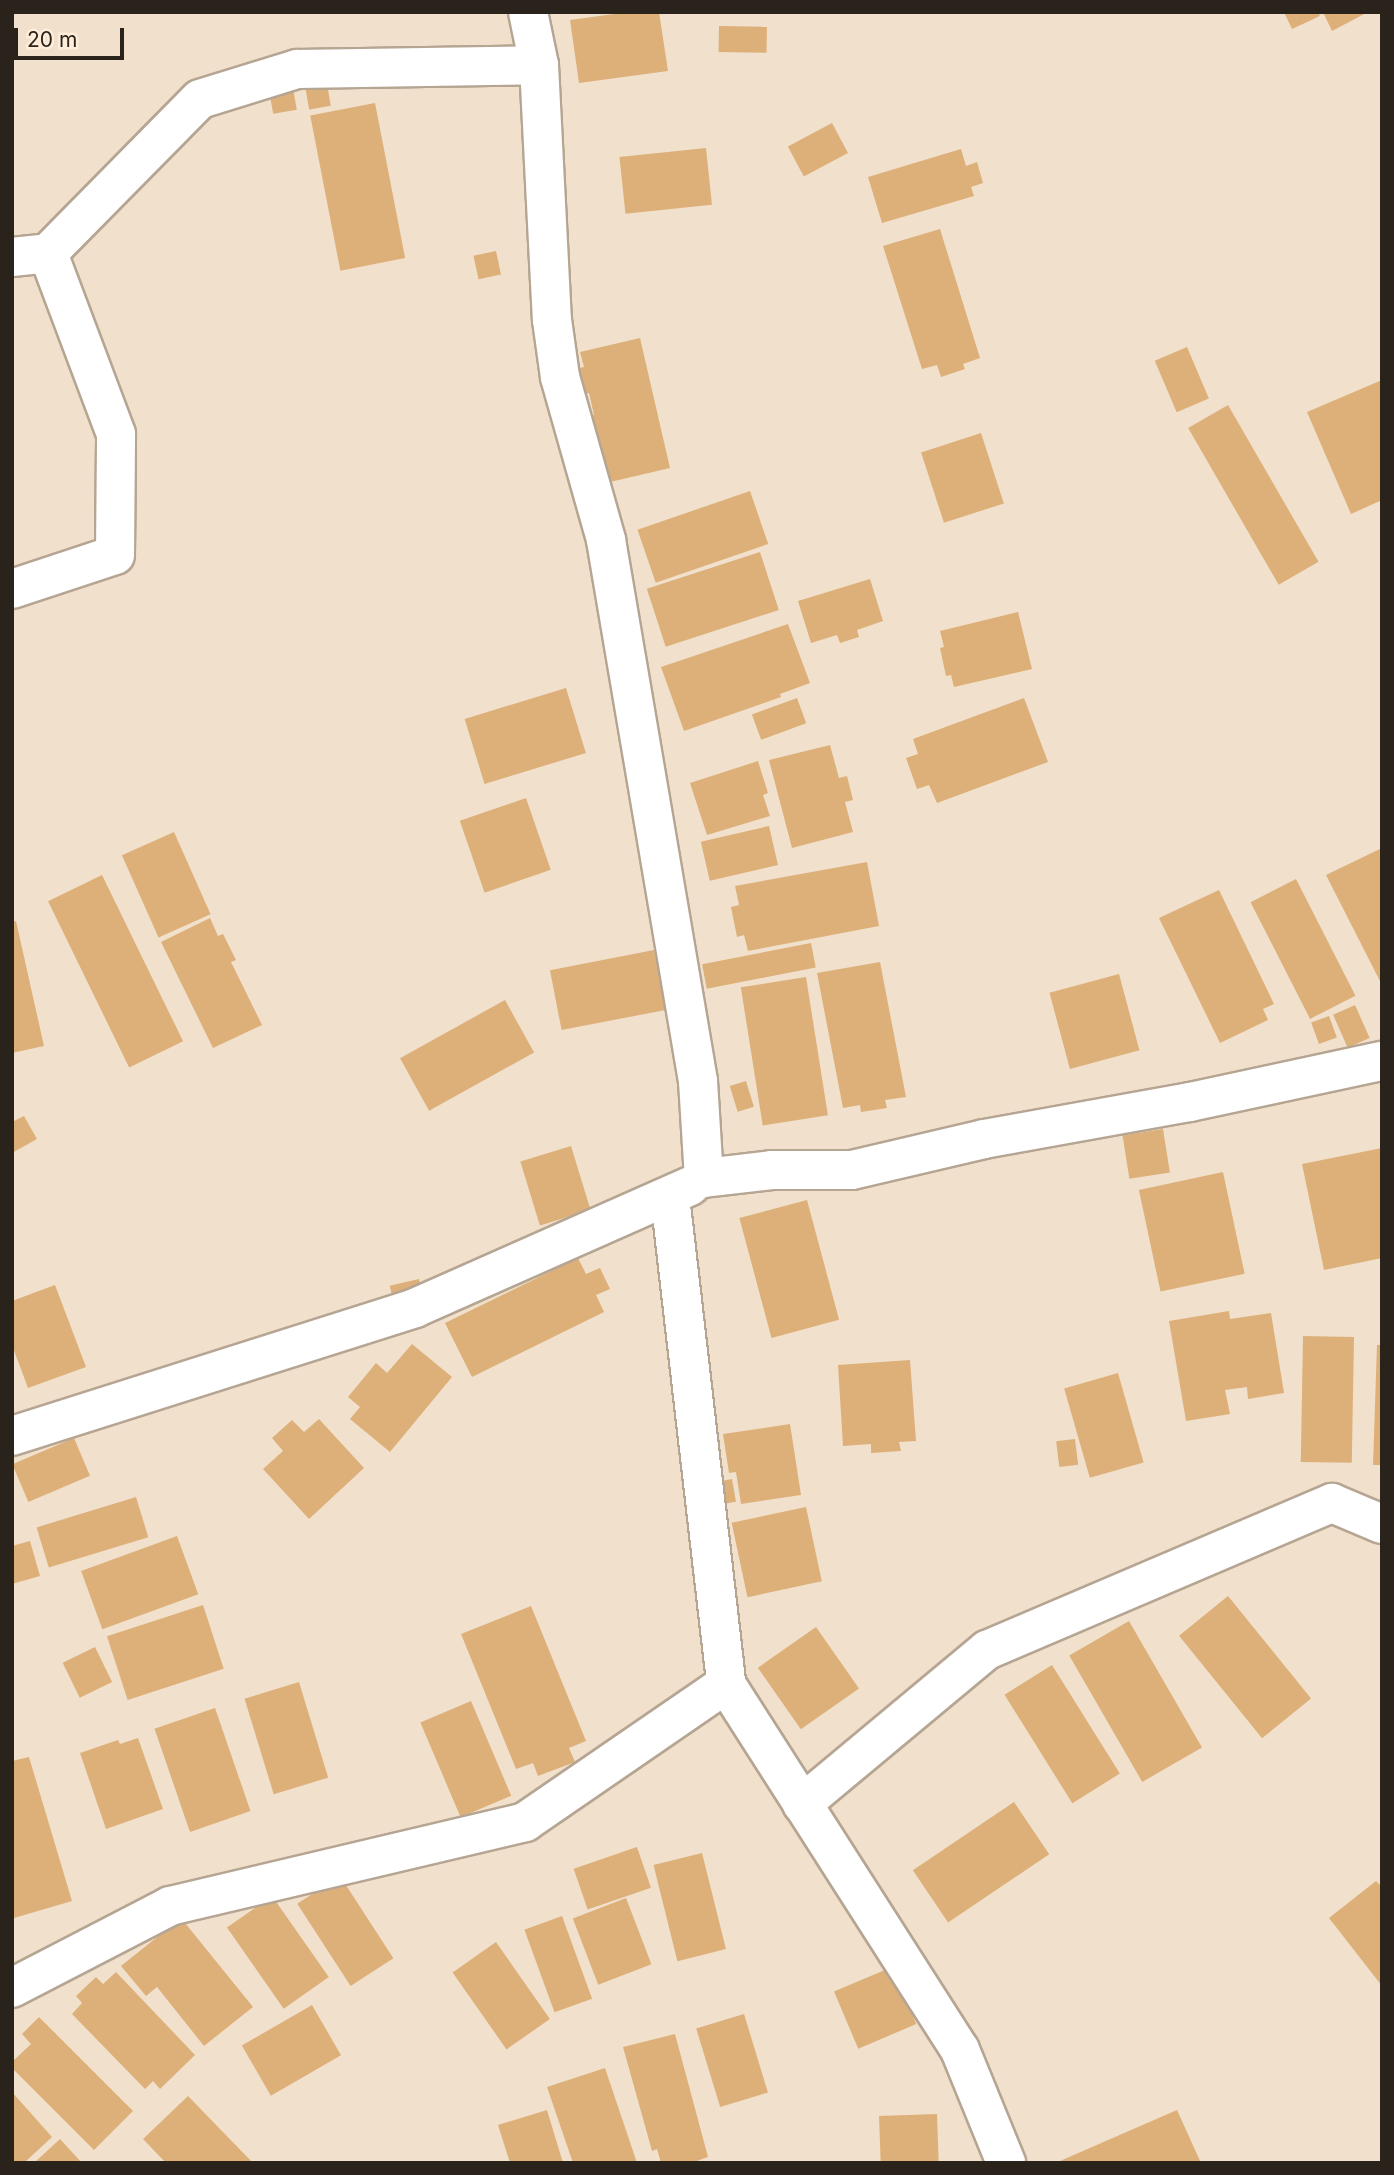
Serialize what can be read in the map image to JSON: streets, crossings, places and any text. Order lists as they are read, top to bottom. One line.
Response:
{"scale_bar":"20 m"}
